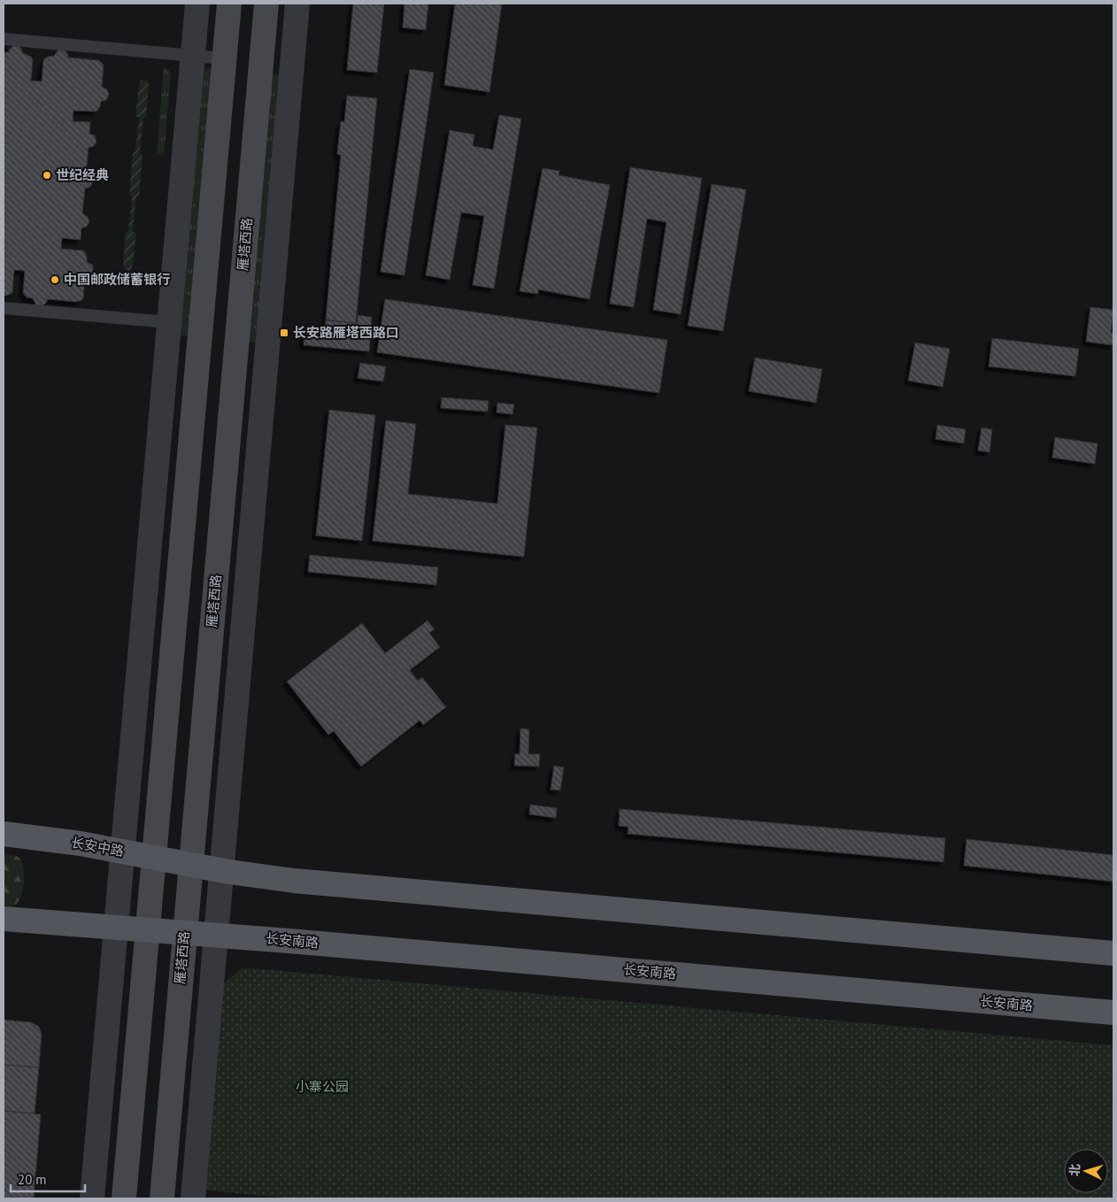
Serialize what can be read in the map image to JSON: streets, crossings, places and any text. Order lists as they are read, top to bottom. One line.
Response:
{"streets":{"main road":["雁塔西路","长安中路","长安南路"]},"crossings":[["雁塔西路","长安中路"],["雁塔西路","长安南路"]],"parks":["小寨公园"],"places":{"other":["世纪经典","中国邮政储蓄银行"],"transit":["长安路雁塔西路口"]},"scale_bar":"20 m","north":"left"}
